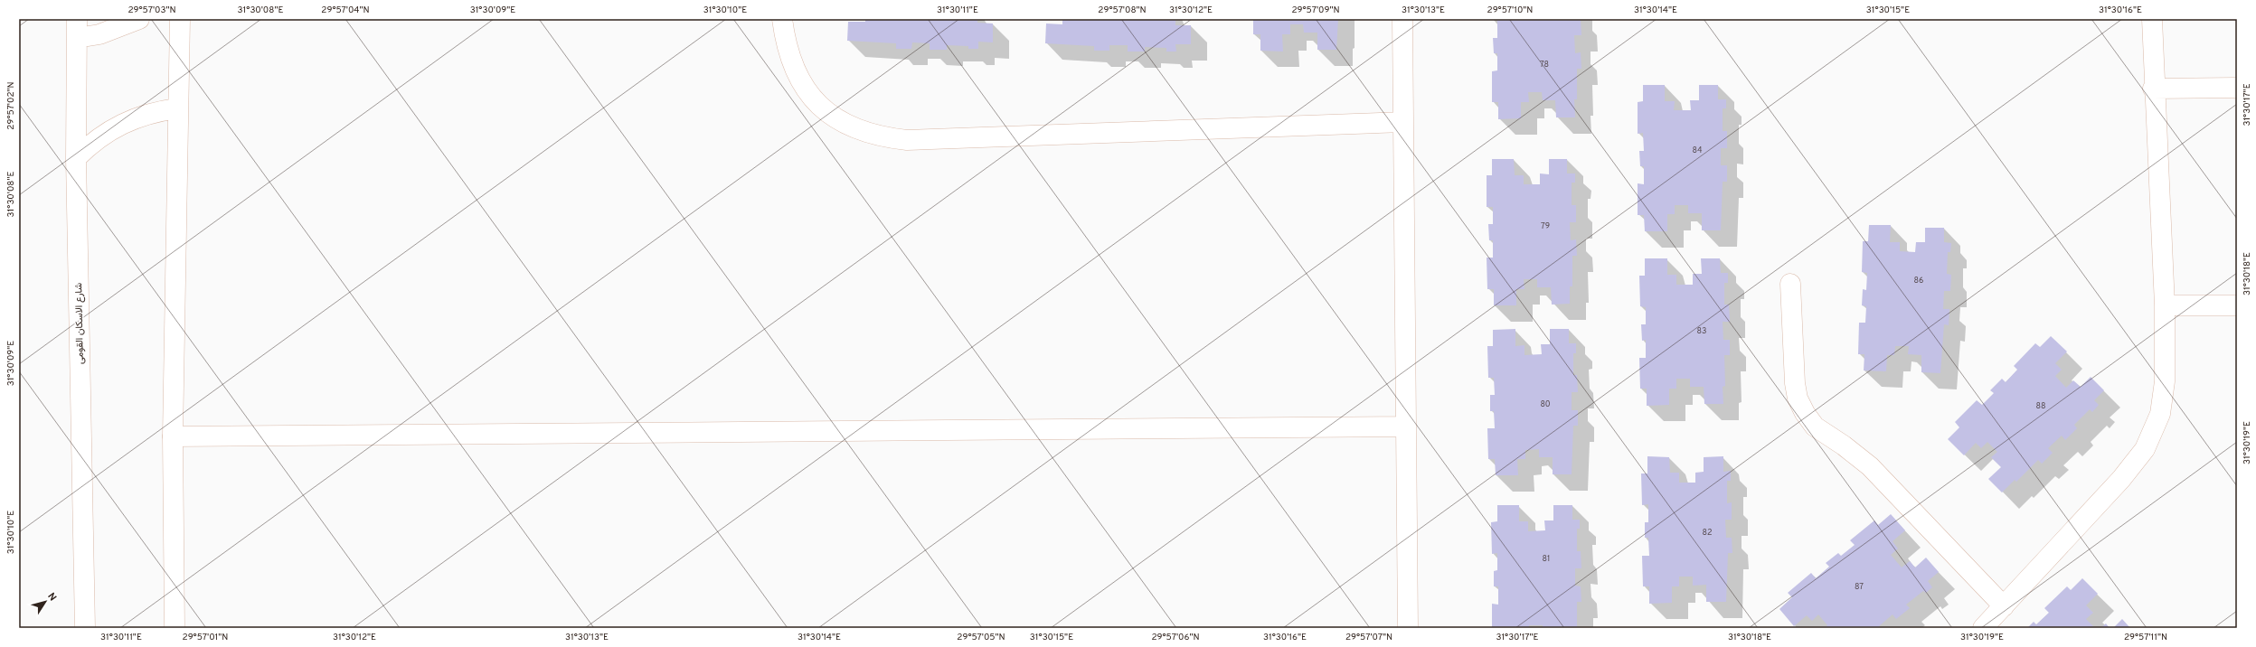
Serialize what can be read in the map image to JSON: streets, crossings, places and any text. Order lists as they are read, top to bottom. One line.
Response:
{"streets":{"street":["شارع الاسكان القومى"]},"house_numbers":["78","84","79","86","83","80","88","82","81","87"],"north":"top right","coordinates":["29°57'03\"N","31°30'08\"E","29°57'04\"N","31°30'09\"E","31°30'10\"E","31°30'11\"E","29°57'08\"N","31°30'12\"E","29°57'09\"N","31°30'13\"E","29°57'10\"N","31°30'14\"E","31°30'15\"E","31°30'16\"E","31°30'17\"E","29°57'02\"N","31°30'18\"E","31°30'19\"E","29°57'01\"N","29°57'05\"N","29°57'06\"N","29°57'07\"N","29°57'11\"N"]}
